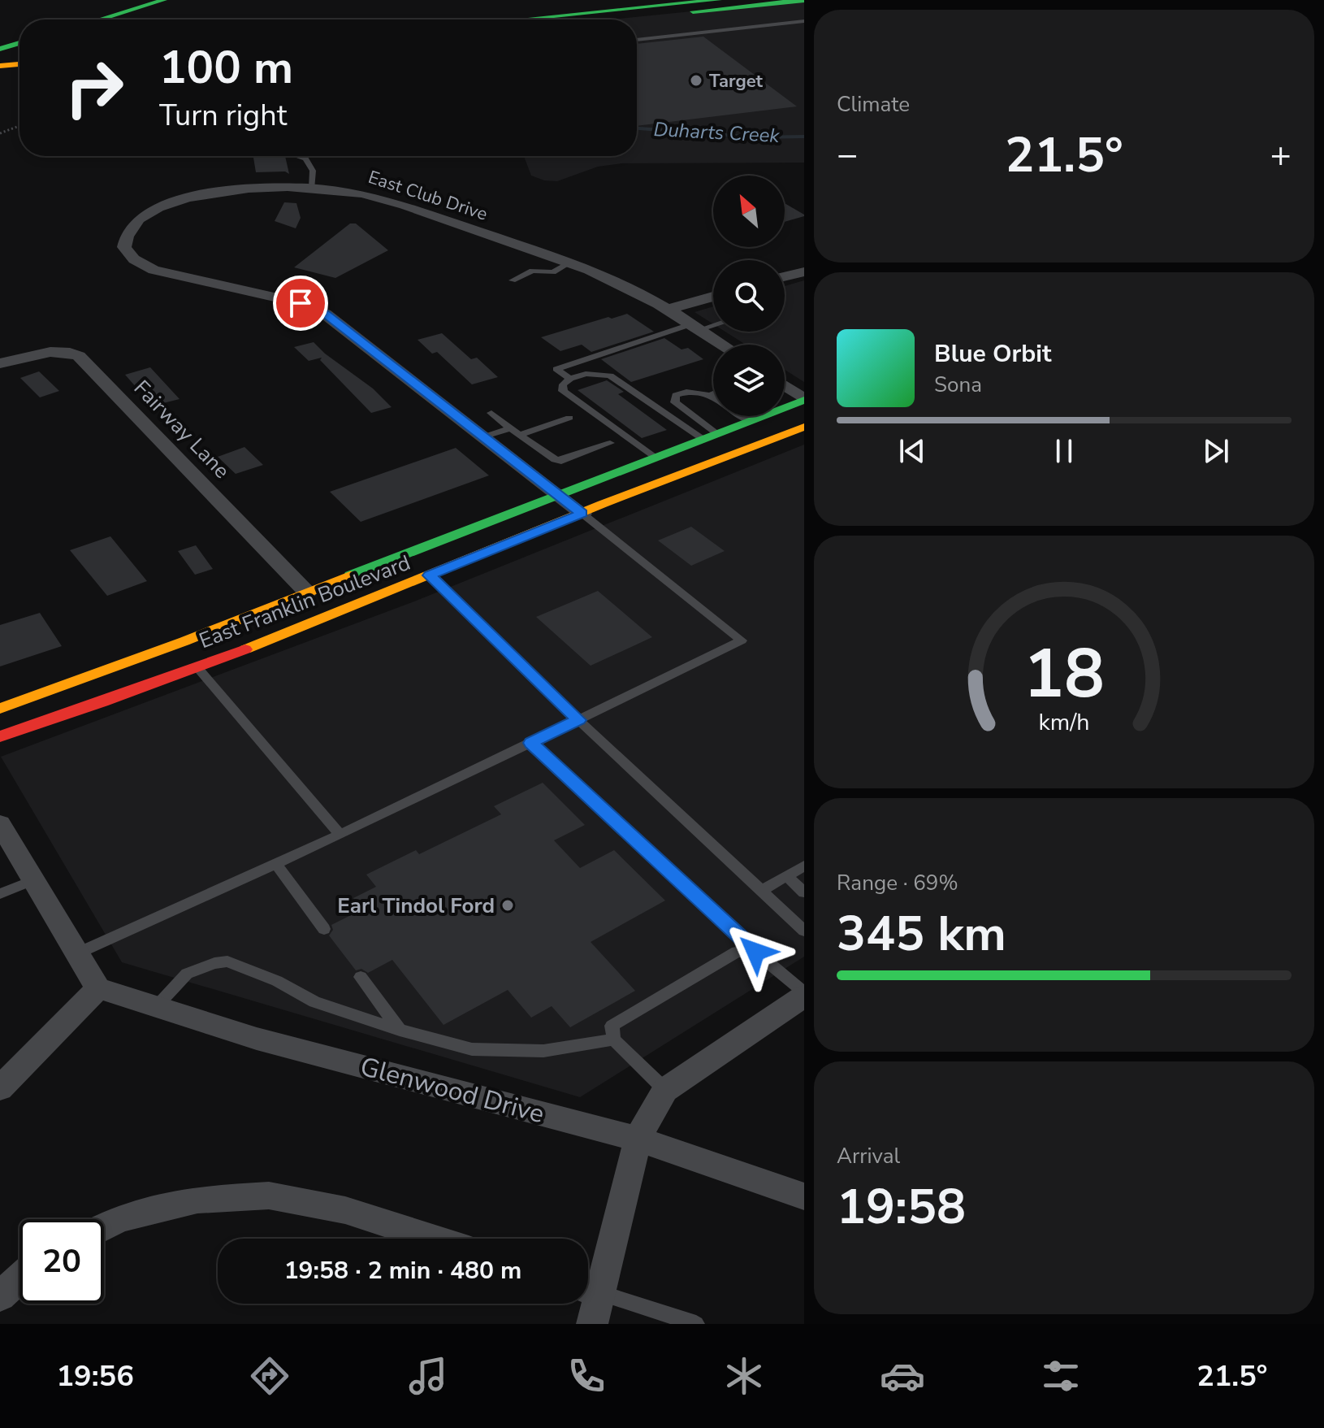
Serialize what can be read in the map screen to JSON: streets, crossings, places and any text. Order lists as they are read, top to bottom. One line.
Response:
{"streets":{"main road":["East Franklin Boulevard"],"street":["East Club Drive","Fairway Lane","Glenwood Drive"]},"crossings":[["Fairway Lane","East Franklin Boulevard"]],"water":["Duharts Creek"],"places":["Target","Earl Tindol Ford"],"north":"top left","page":{"tile":["Climate",["Range · 69%","345 km"],["Arrival","19:58"]],"turn":["100 m","Turn right"],"heat":["−","21.5°","+"],"song":["Blue Orbit","Sona"],"limit":"20","trip":"19:58 · 2 min · 480 m","tabs":["19:56","21.5°"],"gauge":["18","km/h"]}}
